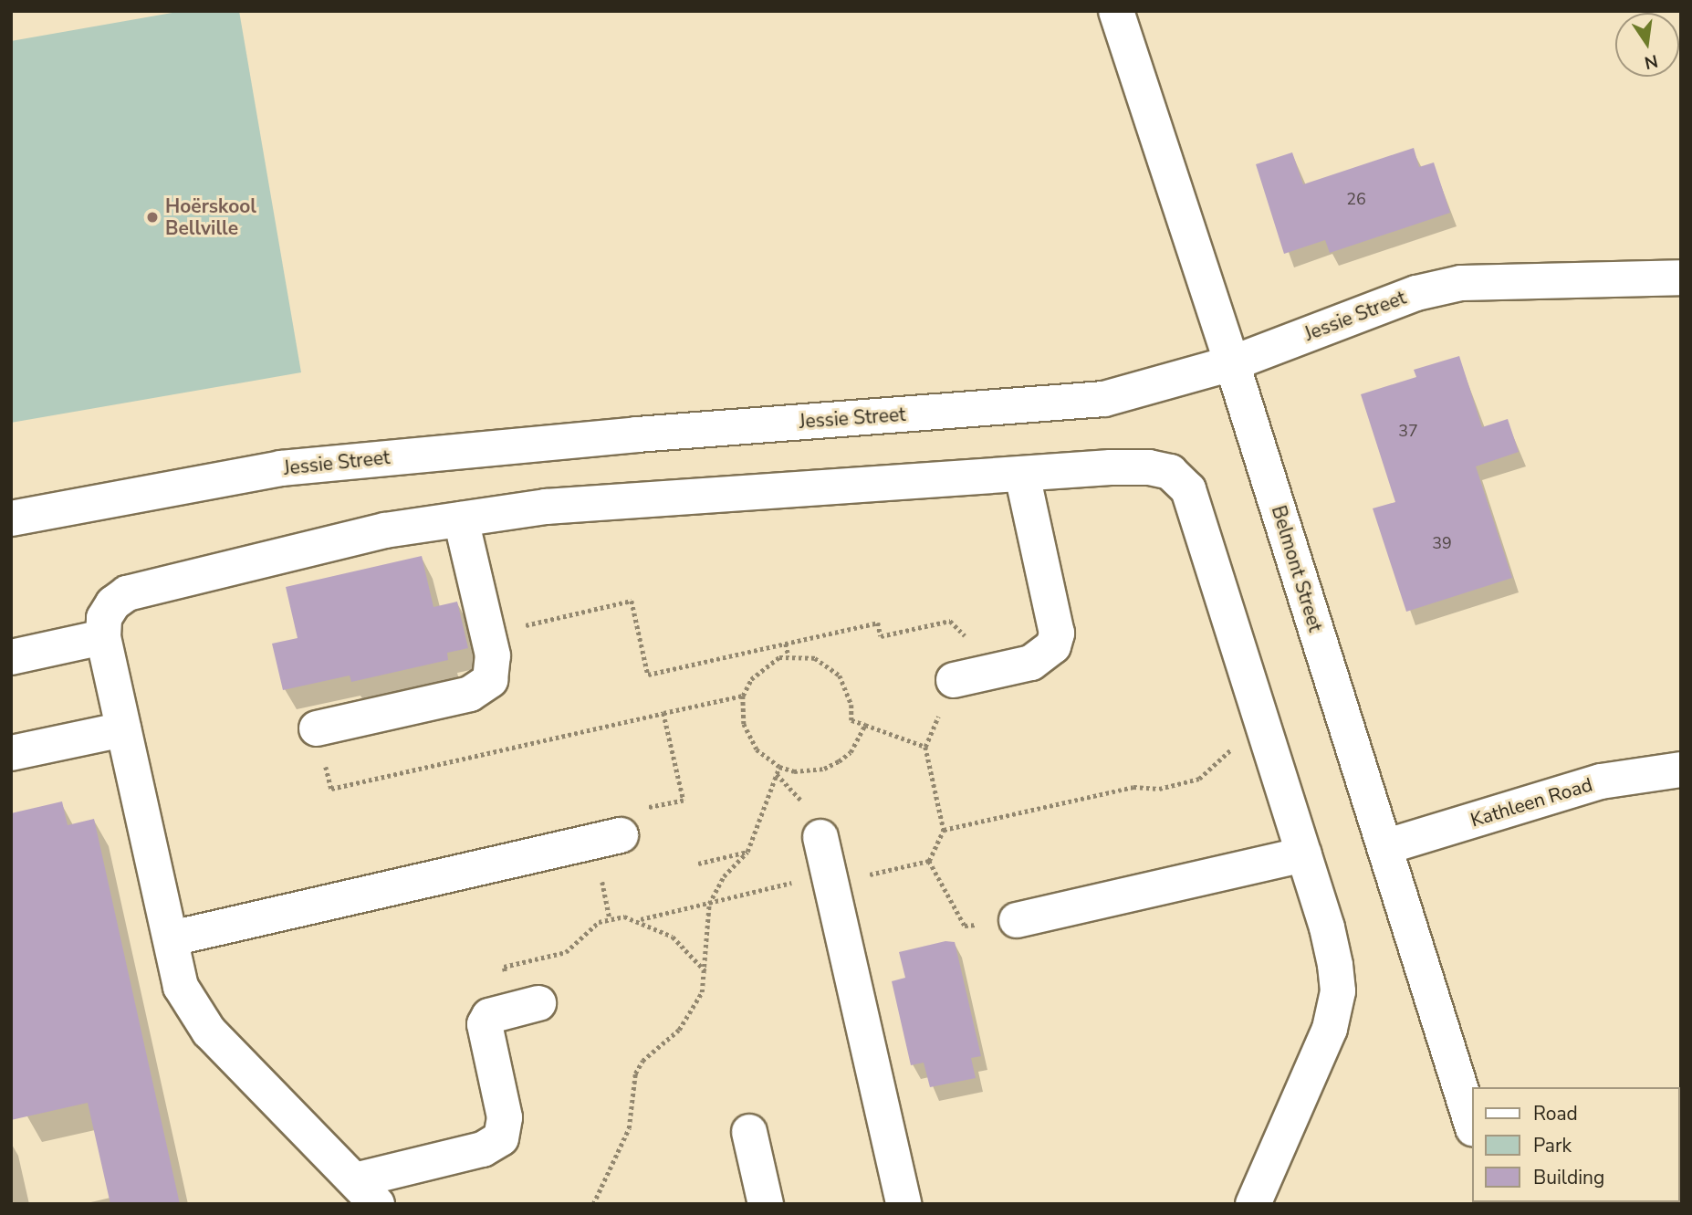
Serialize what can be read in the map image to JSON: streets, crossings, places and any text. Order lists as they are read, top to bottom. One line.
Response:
{"streets":{"street":["Jessie Street","Belmont Street","Kathleen Road"]},"crossings":[["Jessie Street","Belmont Street"],["Belmont Street","Kathleen Road"]],"places":["Hoërskool Bellville"],"house_numbers":["26","37","39"],"legend":["Road","Park","Building"],"north":"bottom"}
